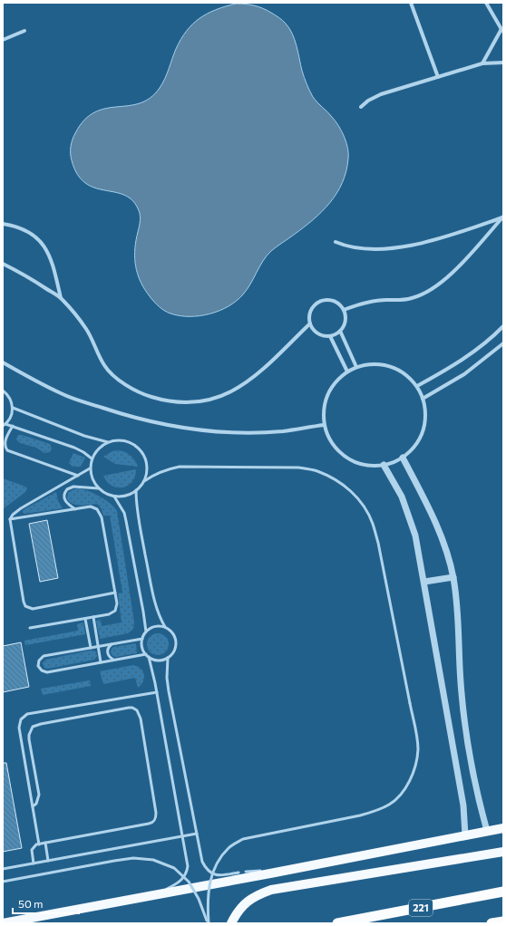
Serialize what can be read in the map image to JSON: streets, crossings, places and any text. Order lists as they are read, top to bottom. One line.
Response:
{"streets":{"highway":["221"]},"scale_bar":"50 m"}
